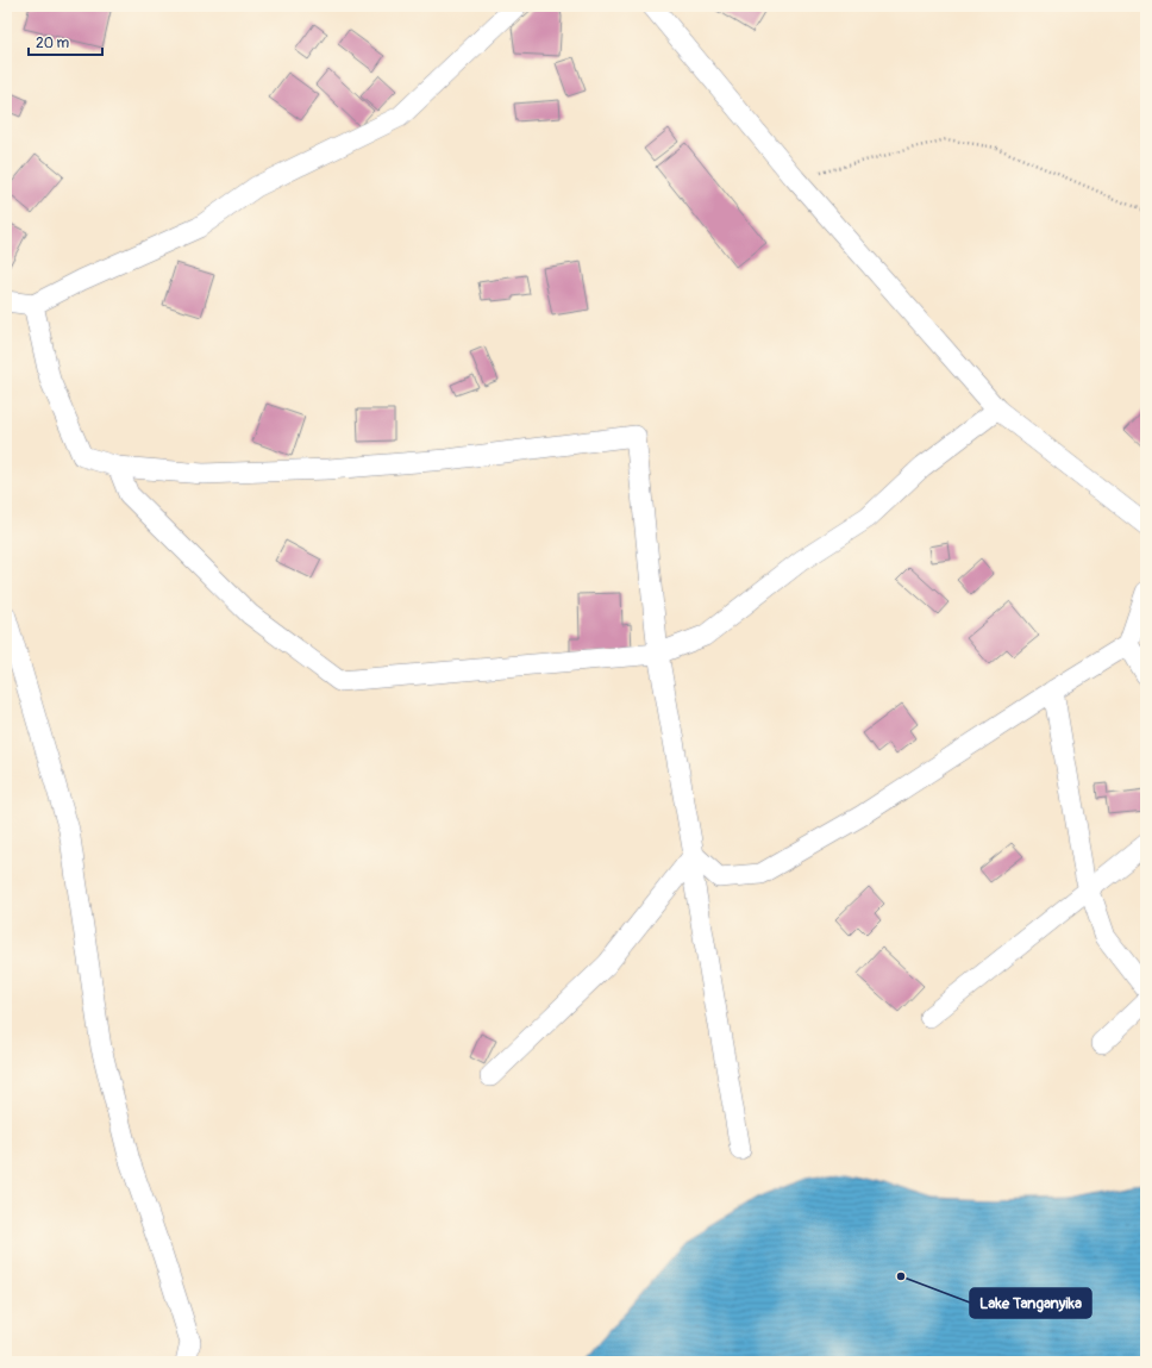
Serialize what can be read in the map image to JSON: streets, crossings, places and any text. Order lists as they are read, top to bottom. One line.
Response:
{"places":["Lake Tanganyika"],"scale_bar":"20 m"}
